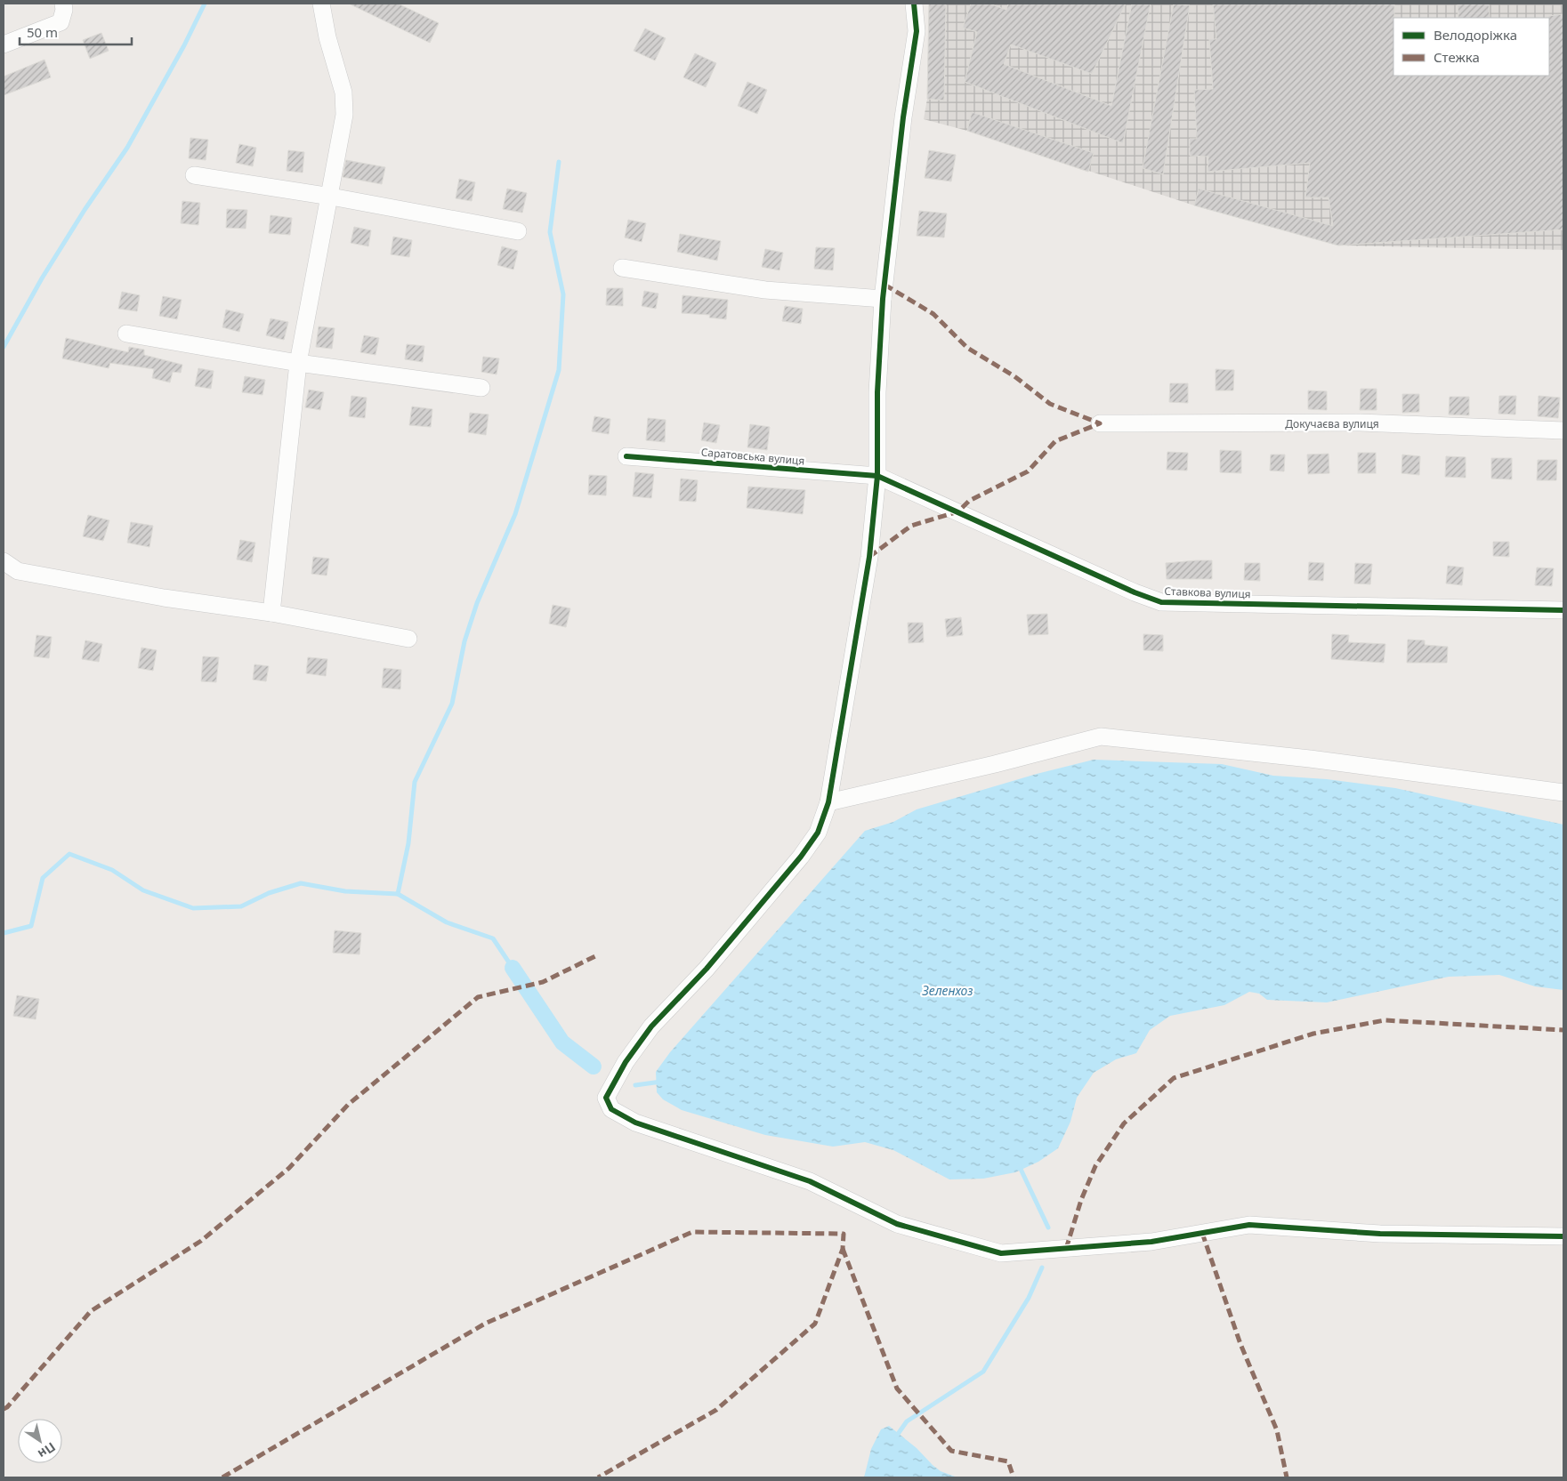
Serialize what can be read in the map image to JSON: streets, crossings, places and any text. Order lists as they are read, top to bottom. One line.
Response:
{"streets":{"street":["Докучаєва вулиця","Саратовська вулиця","Ставкова вулиця"]},"crossings":[["Саратовська вулиця","Ставкова вулиця"]],"water":["Зеленхоз"],"legend":["Велодоріжка","Стежка"],"scale_bar":"50 m","north":"bottom right"}
